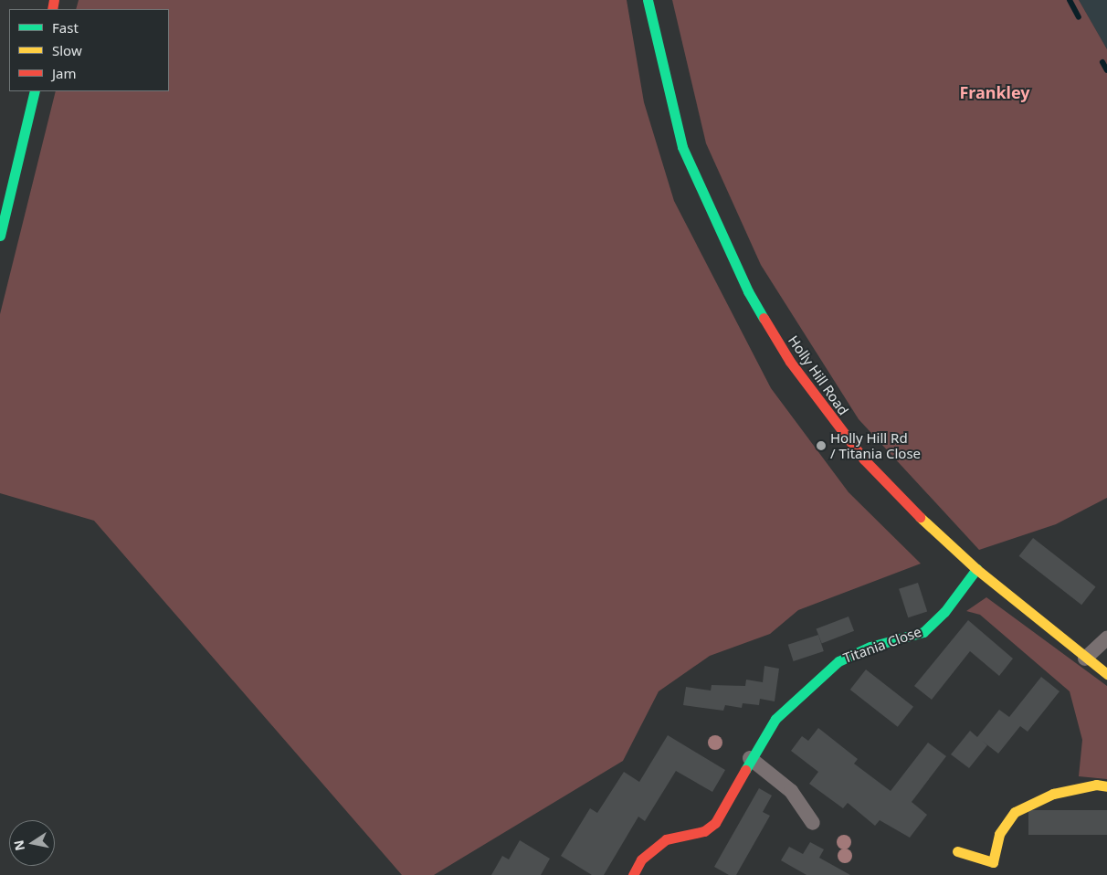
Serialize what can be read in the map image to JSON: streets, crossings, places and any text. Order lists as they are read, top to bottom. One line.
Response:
{"streets":{"street":["Holly Hill Road","Titania Close"]},"crossings":[["Holly Hill Road","Titania Close"]],"districts":["Frankley"],"places":["Holly Hill Rd / Titania Close"],"legend":["Fast","Slow","Jam"],"north":"left"}
